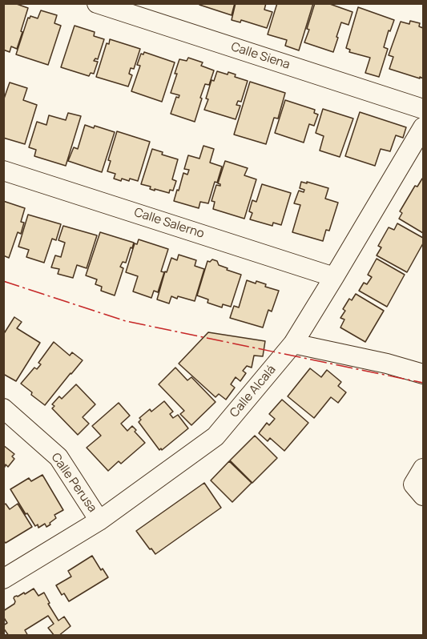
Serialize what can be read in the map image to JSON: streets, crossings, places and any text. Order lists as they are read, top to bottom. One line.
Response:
{"streets":{"street":["Calle Siena","Calle Salerno","Calle Alcalá","Calle Perusa"]},"crossings":[["Calle Salerno","Calle Alcalá"],["Calle Alcalá","Calle Perusa"]]}
